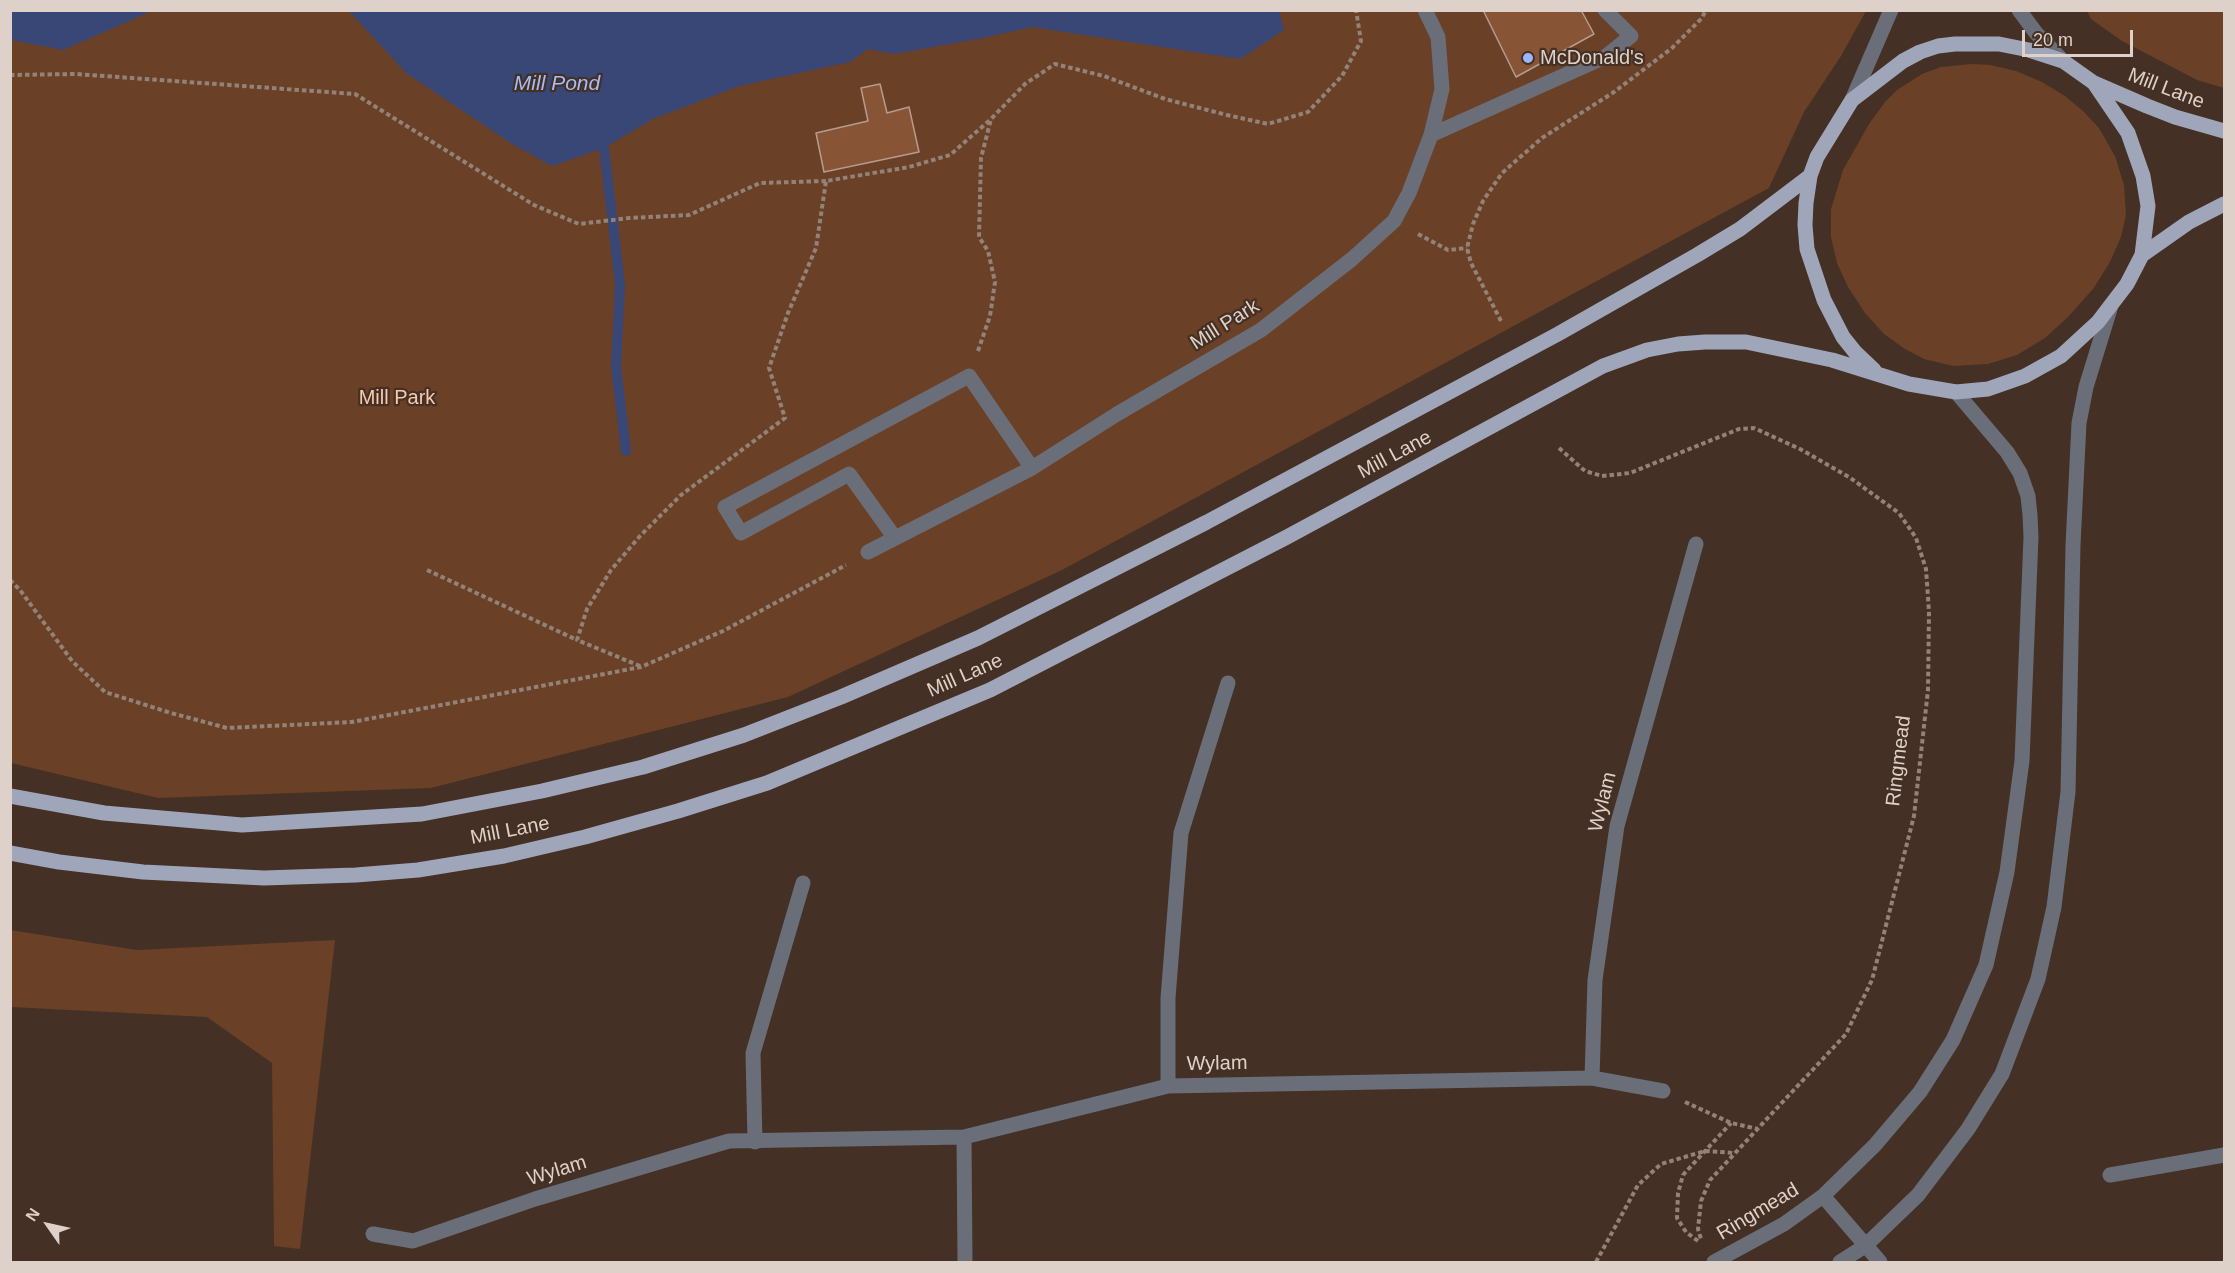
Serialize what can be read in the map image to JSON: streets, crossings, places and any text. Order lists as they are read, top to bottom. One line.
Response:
{"streets":{"main road":["Mill Lane"],"street":["Mill Park","Ringmead","Wylam"]},"crossings":[["Mill Lane","Ringmead"]],"water":["Mill Pond"],"parks":["Mill Park"],"places":["McDonald's"],"scale_bar":"20 m","north":"top left"}
